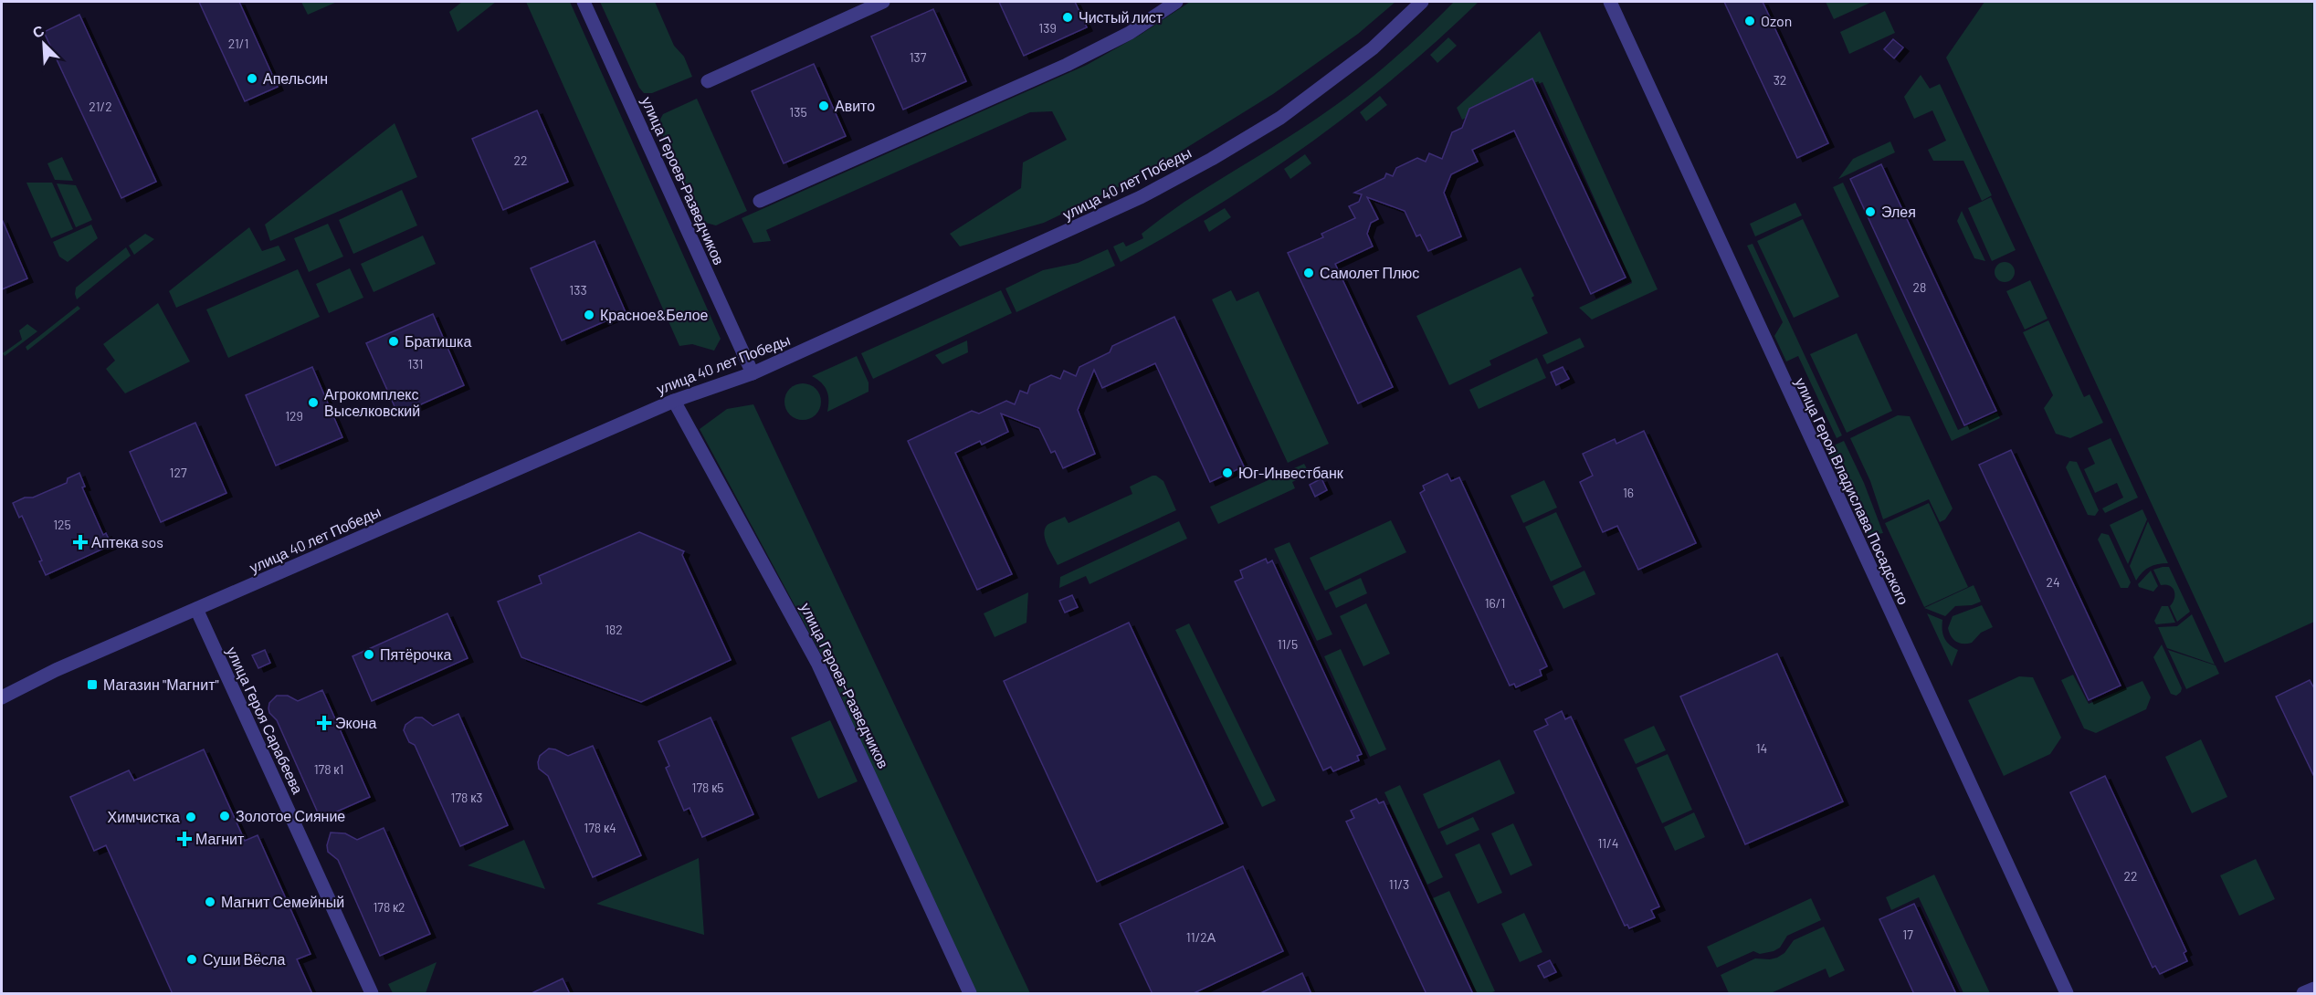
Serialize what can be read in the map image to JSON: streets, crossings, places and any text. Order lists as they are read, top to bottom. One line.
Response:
{"streets":{"street":["улица Героев-Разведчиков","улица 40 лет Победы","улица Героя Владислава Посадского","улица Героя Сарабеева"]},"crossings":[["улица Героев-Разведчиков","улица 40 лет Победы"],["улица 40 лет Победы","улица Героя Сарабеева"]],"places":{"other":["Чистый лист","Ozon","Апельсин","Авито","Элея","Самолет Плюс","Красное&Белое","Братишка","Агрокомплекс Выселковский","Юг-Инвестбанк","Пятёрочка","Золотое Сияние","Химчистка","Магнит Семейный","Суши Вёсла"],"health":["Аптека sos","Экона","Магнит"],"transit":["Магазин \"Магнит\""]},"house_numbers":["139","21/1","137","32","21/2","135","22","28","133","131","129","127","16","125","24","16/1","182","11/5","14","178 к1","178 к5","178 к3","178 к4","11/4","22","11/3","178 к2","17","11/2А"],"north":"top left"}
